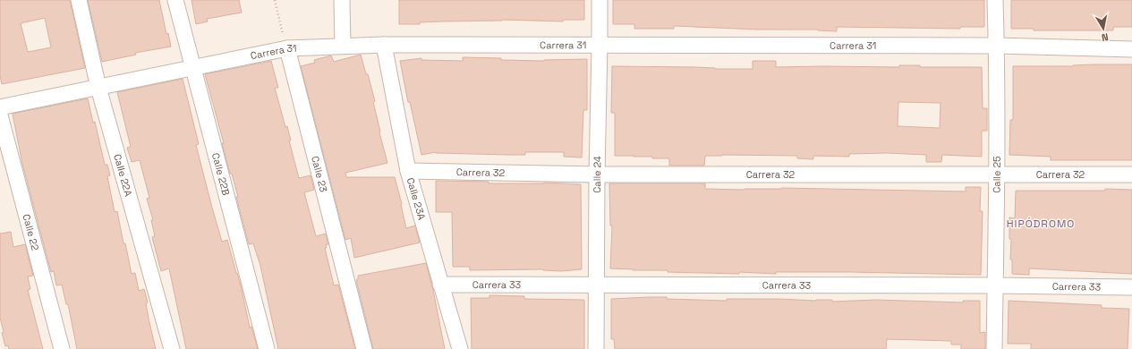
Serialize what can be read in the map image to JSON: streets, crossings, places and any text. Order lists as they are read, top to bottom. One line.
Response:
{"streets":{"street":["Carrera 31","Carrera 32","Calle 22B","Calle 23","Calle 24","Calle 25","Calle 22A","Calle 23A","Calle 22","Carrera 33"]},"crossings":[["Carrera 31","Calle 22B"],["Carrera 31","Calle 23"],["Carrera 31","Calle 24"],["Carrera 31","Calle 25"],["Carrera 31","Calle 22A"],["Carrera 31","Calle 23A"],["Carrera 32","Calle 24"],["Carrera 32","Calle 25"],["Carrera 32","Calle 23A"],["Calle 24","Carrera 33"],["Calle 25","Carrera 33"],["Calle 23A","Carrera 33"]],"districts":["HIPÓDROMO"],"north":"bottom"}
